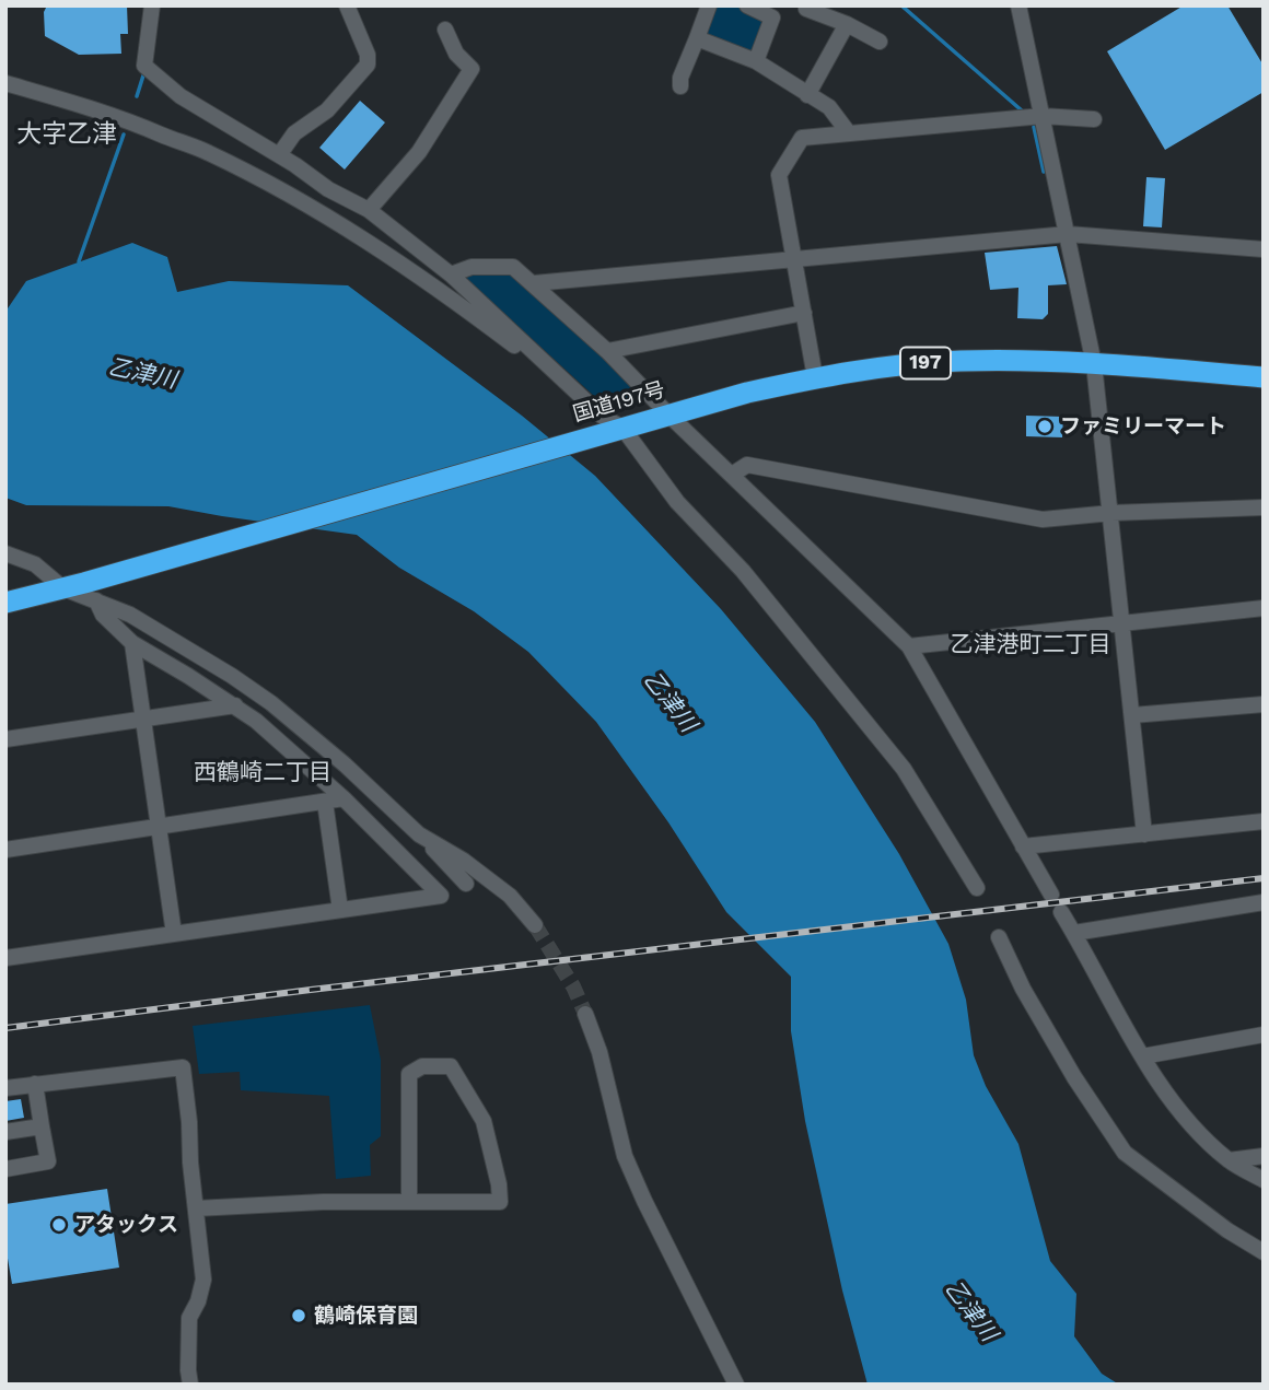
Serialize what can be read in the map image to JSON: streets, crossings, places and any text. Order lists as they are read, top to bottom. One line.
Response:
{"streets":{"highway":["197","国道197号"]},"districts":["大字乙津","乙津港町二丁目","西鶴崎二丁目"],"water":["乙津川"],"places":["ファミリーマート","アタックス","鶴崎保育園"]}
